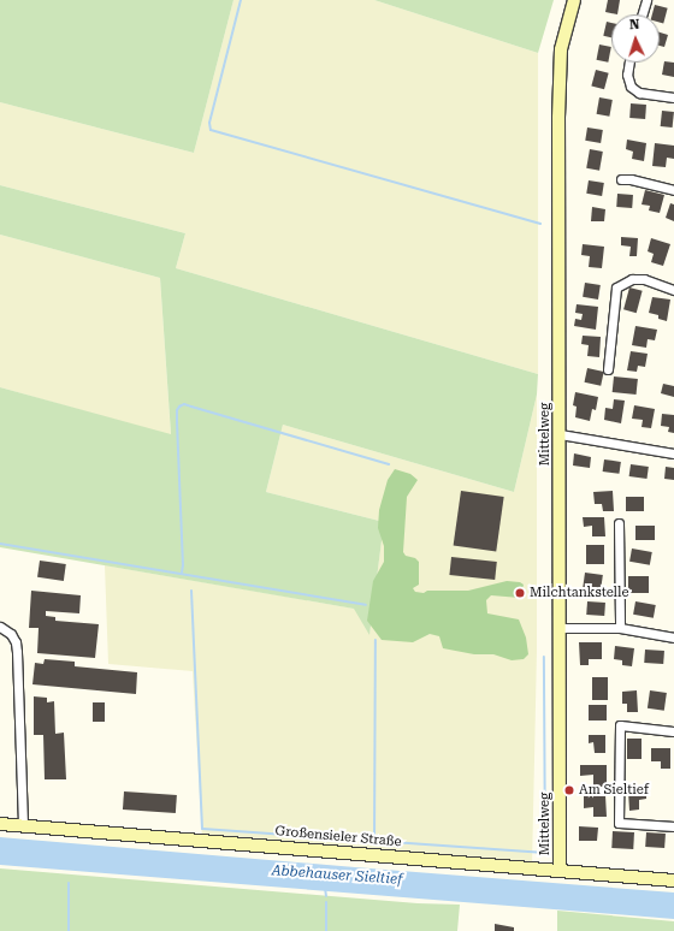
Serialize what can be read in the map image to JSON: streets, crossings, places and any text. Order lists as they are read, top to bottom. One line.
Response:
{"streets":{"street":["Mittelweg","Großensieler Straße"]},"crossings":[["Mittelweg","Großensieler Straße"]],"water":["Abbehauser Sieltief"],"places":["Milchtankstelle","Am Sieltief"],"north":"top"}
